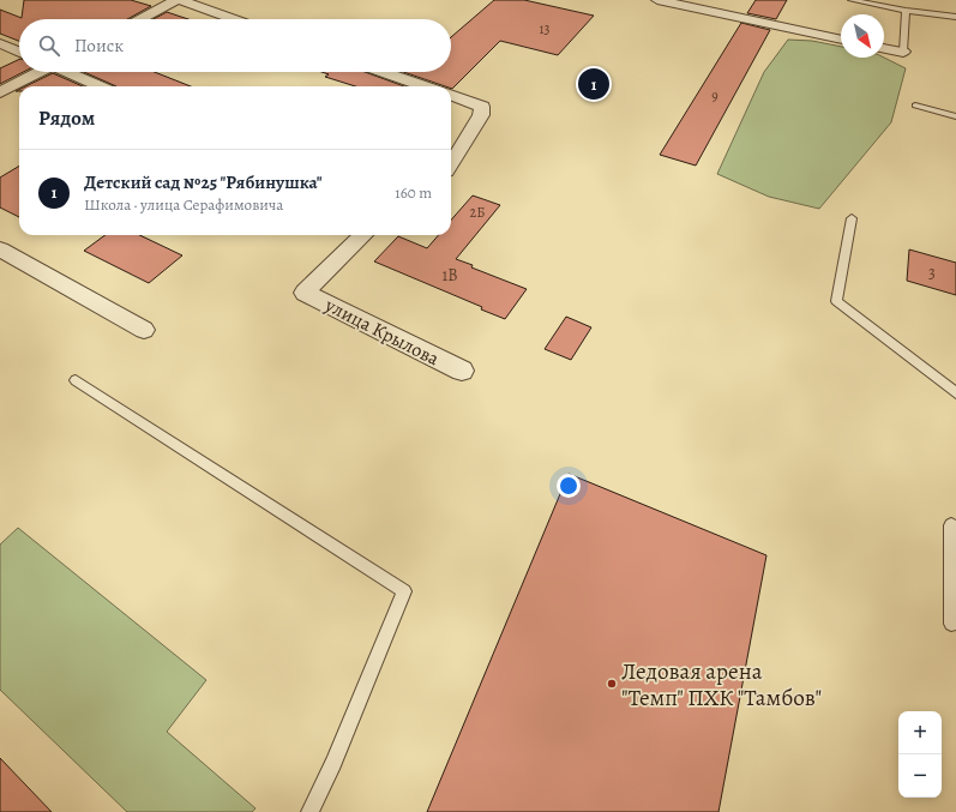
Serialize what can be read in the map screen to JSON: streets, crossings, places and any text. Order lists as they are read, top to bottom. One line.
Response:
{"streets":{"street":["улица Крылова"]},"places":["Ледовая арена \"Темп\" ПХК \"Тамбов\""],"house_numbers":["13","9","2Б","3","1В"],"north":"bottom right","page":{"search":"Поиск","pins":"1","heading":"Рядом","list":[{"mark":"1","name":"Детский сад №25 \"Рябинушка\"","note":"Школа · улица Серафимовича","value":"160 m"}],"map_buttons":["+","−"]}}
